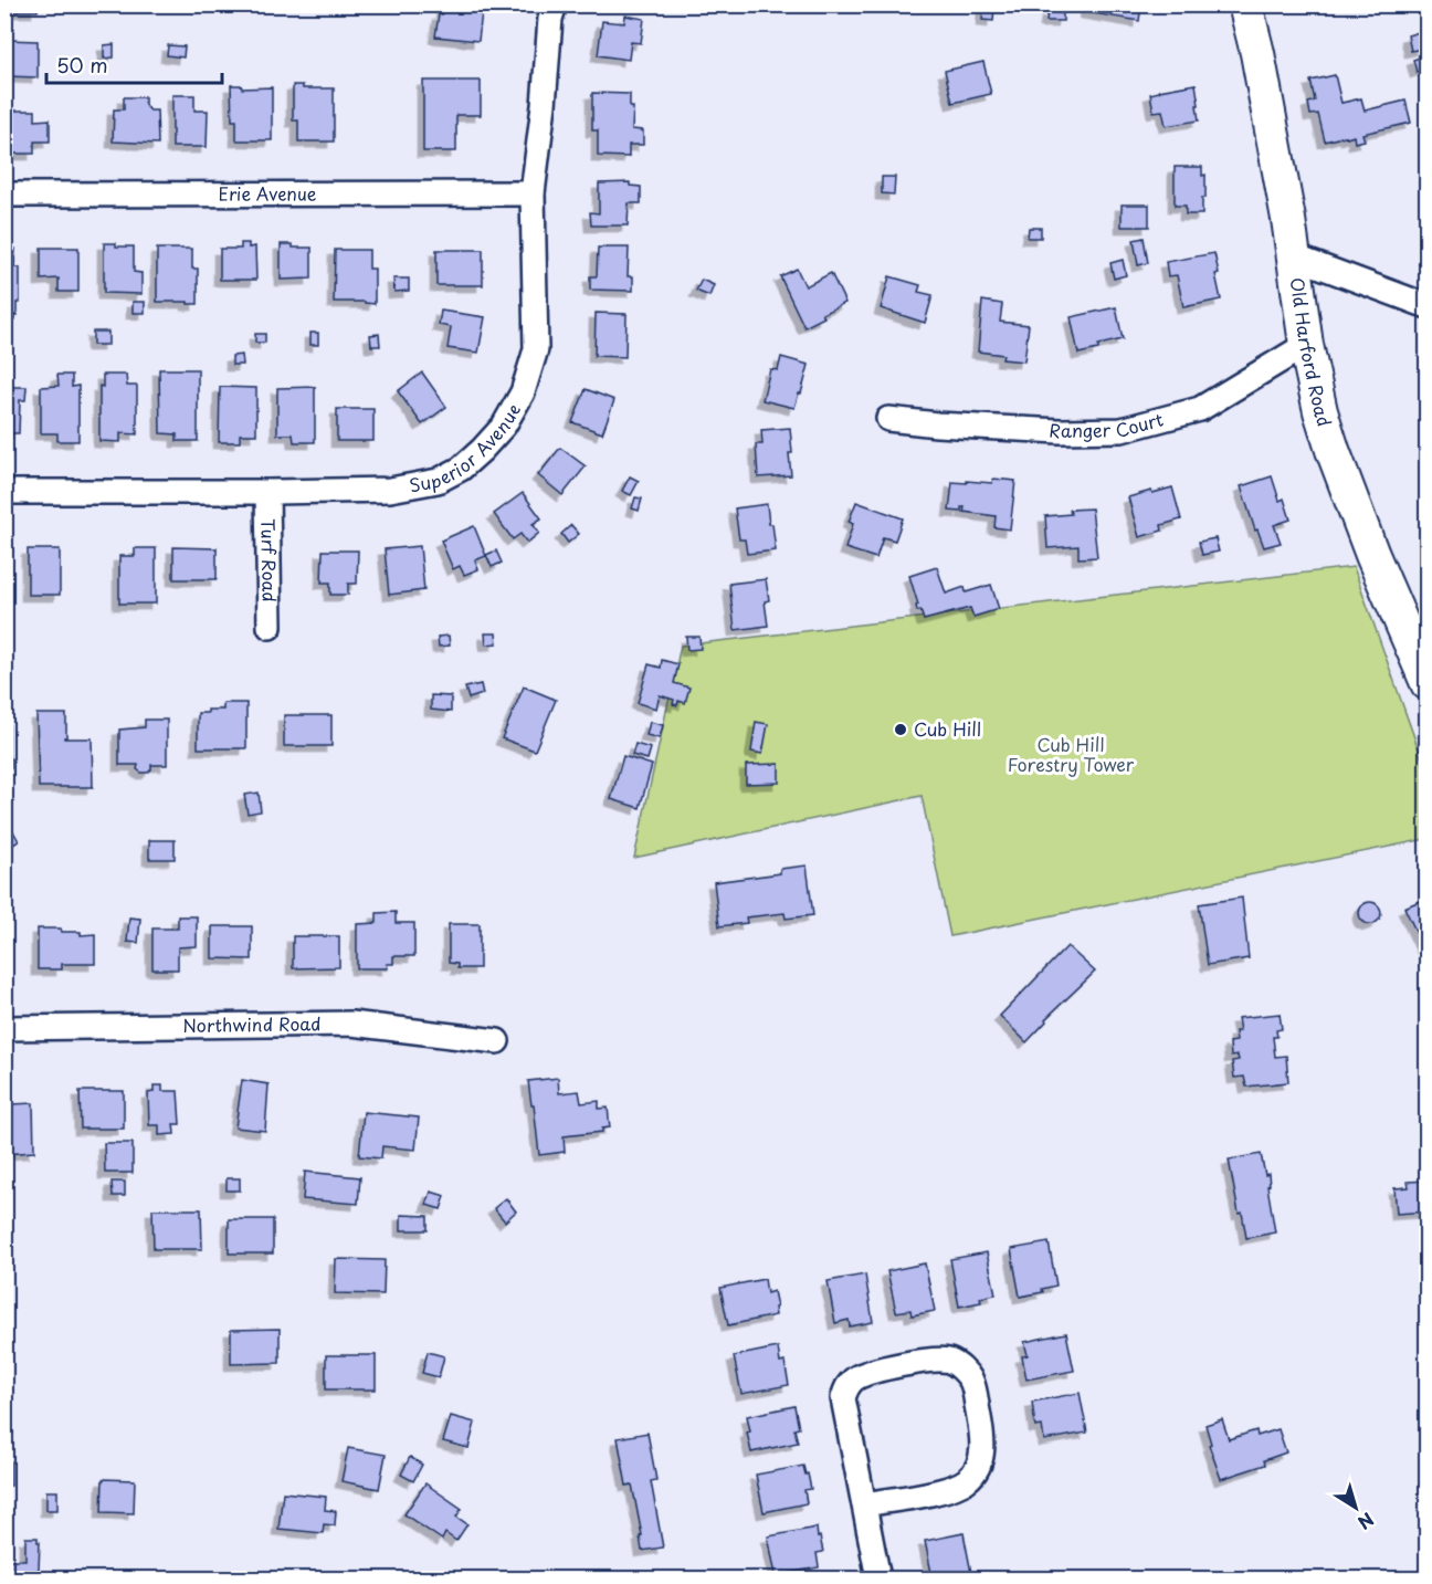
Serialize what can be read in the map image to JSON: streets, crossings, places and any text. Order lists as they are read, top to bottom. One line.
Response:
{"streets":{"street":["Erie Avenue","Old Harford Road","Ranger Court","Superior Avenue","Turf Road","Northwind Road"]},"crossings":[["Erie Avenue","Superior Avenue"],["Old Harford Road","Ranger Court"],["Superior Avenue","Turf Road"]],"parks":["Cub Hill Forestry Tower"],"places":["Cub Hill"],"scale_bar":"50 m","north":"bottom right"}
